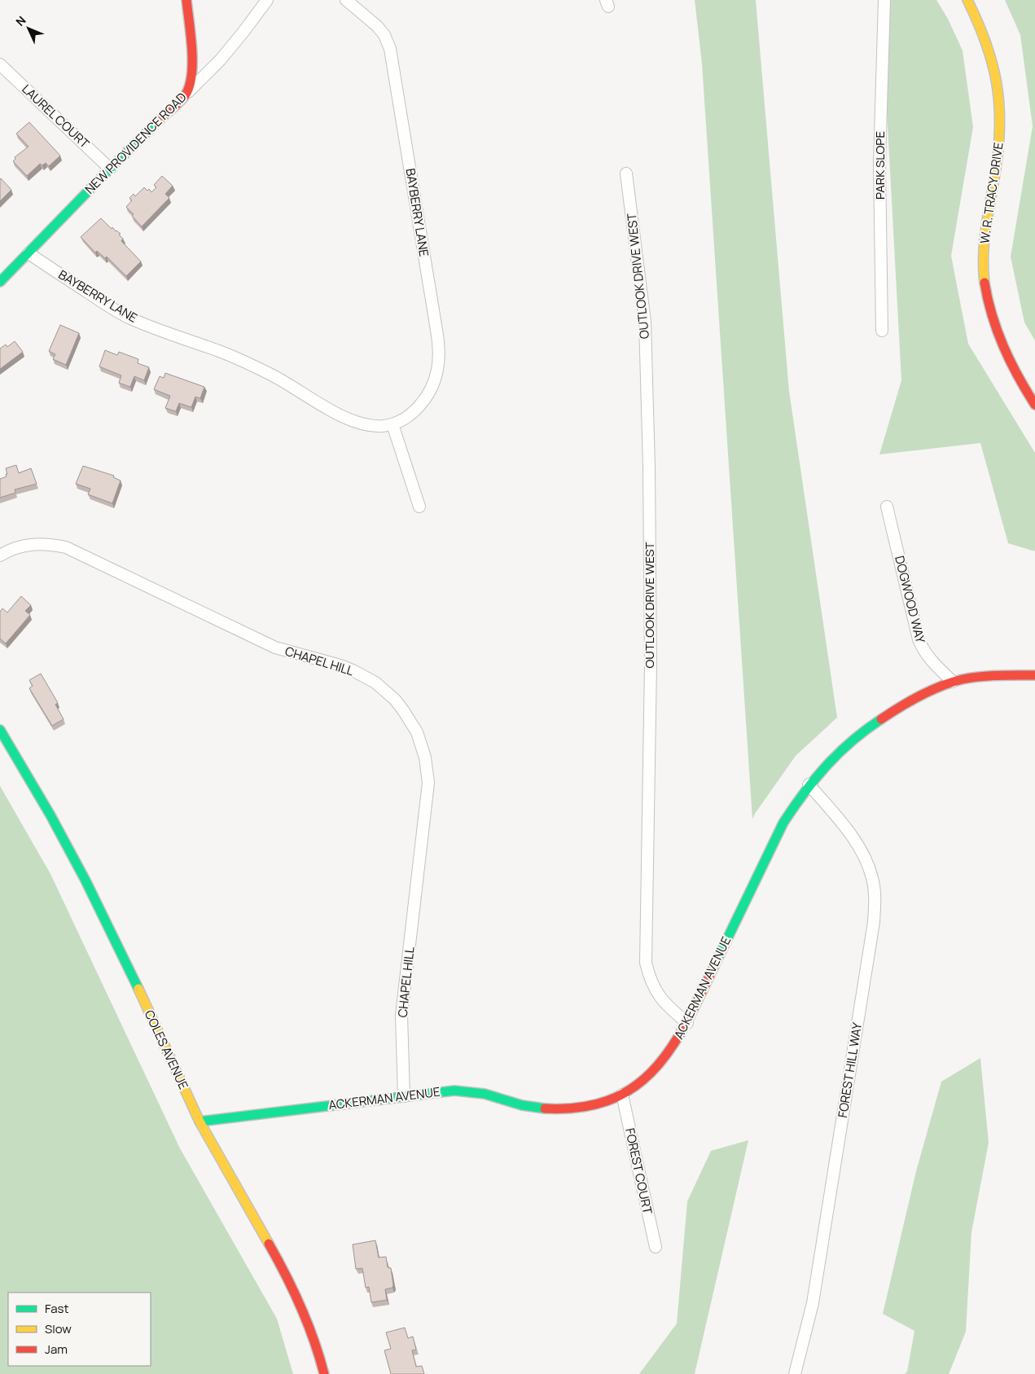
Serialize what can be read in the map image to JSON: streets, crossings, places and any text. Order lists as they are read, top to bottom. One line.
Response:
{"streets":{"street":["LAUREL COURT","NEW PROVIDENCE ROAD","PARK SLOPE","W. R. TRACY DRIVE","BAYBERRY LANE","OUTLOOK DRIVE WEST","DOGWOOD WAY","CHAPEL HILL","ACKERMAN AVENUE","COLES AVENUE","FOREST HILL WAY","FOREST COURT"]},"crossings":[["LAUREL COURT","NEW PROVIDENCE ROAD"],["NEW PROVIDENCE ROAD","BAYBERRY LANE"],["OUTLOOK DRIVE WEST","ACKERMAN AVENUE"],["DOGWOOD WAY","ACKERMAN AVENUE"],["CHAPEL HILL","ACKERMAN AVENUE"],["ACKERMAN AVENUE","COLES AVENUE"],["ACKERMAN AVENUE","FOREST HILL WAY"],["ACKERMAN AVENUE","FOREST COURT"]],"legend":["Fast","Slow","Jam"],"north":"top left"}
